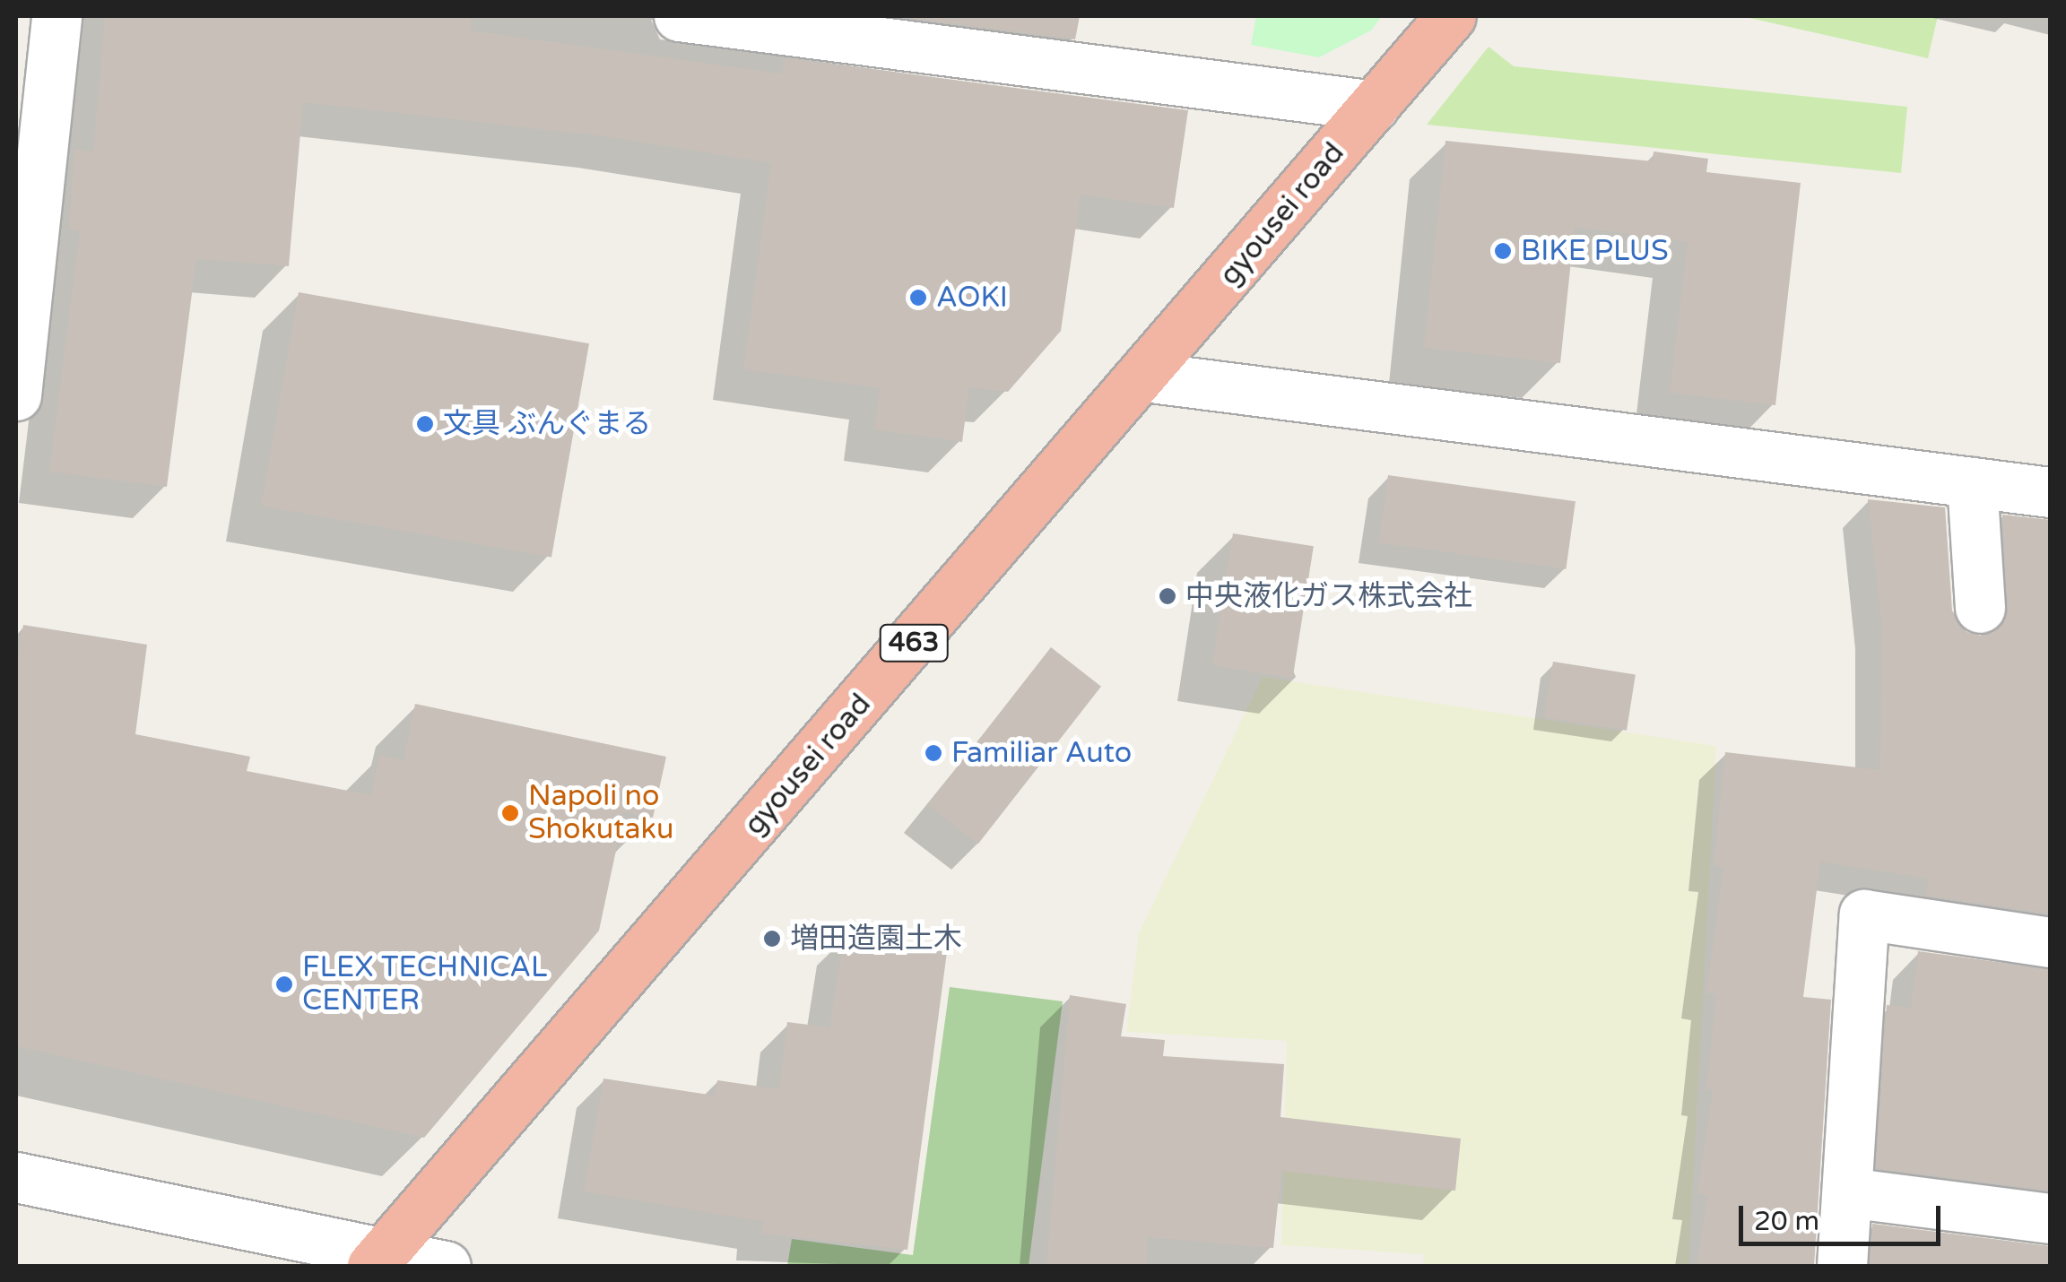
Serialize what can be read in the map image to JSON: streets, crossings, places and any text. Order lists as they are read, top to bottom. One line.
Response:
{"streets":{"highway":["gyousei road","463"]},"places":["BIKE PLUS","AOKI","文具 ぶんぐまる","中央液化ガス株式会社","Familiar Auto","Napoli no Shokutaku","増田造園土木","FLEX TECHNICAL CENTER"],"scale_bar":"20 m"}
